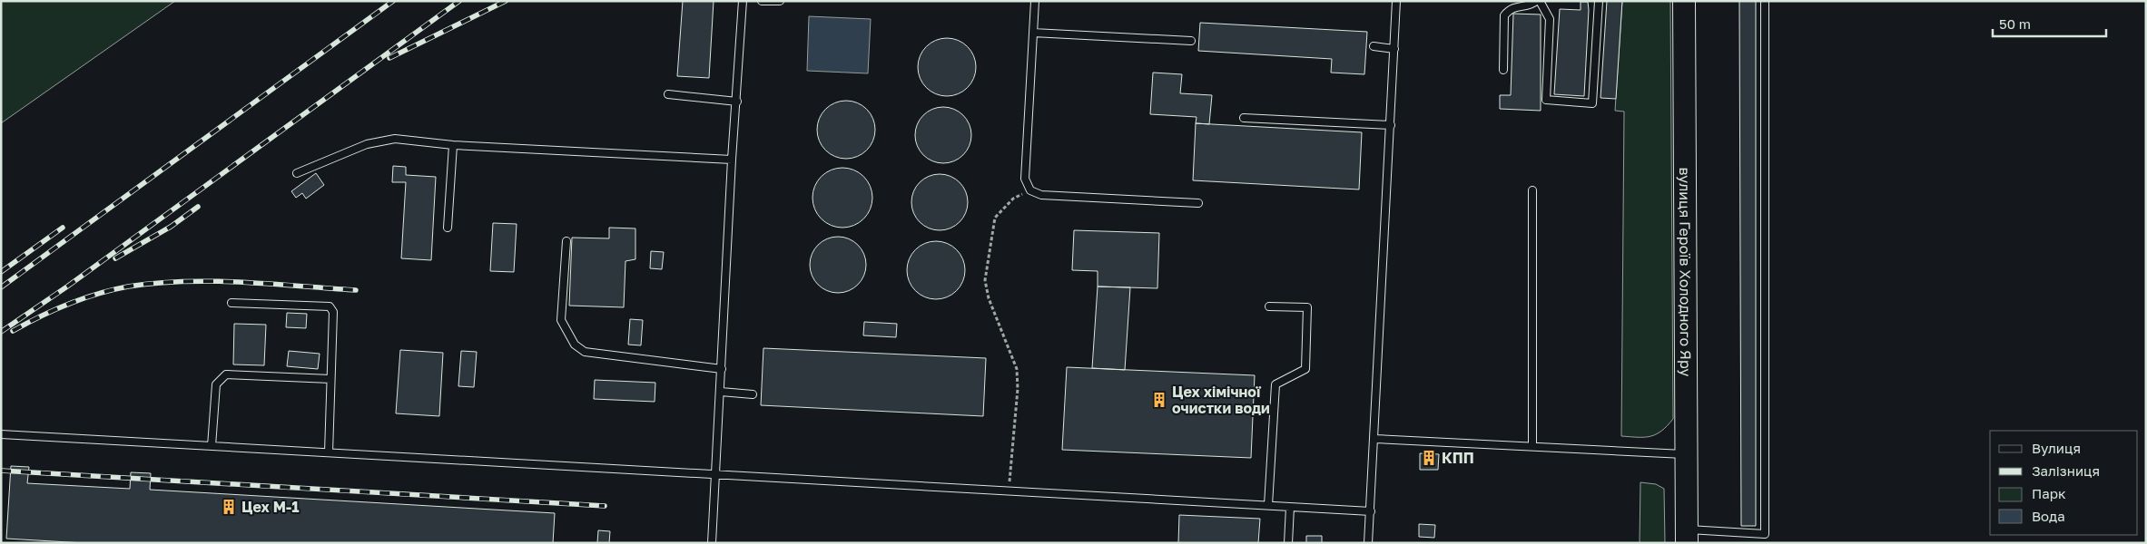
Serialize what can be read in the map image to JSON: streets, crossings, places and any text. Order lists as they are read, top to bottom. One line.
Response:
{"streets":{"main road":["вулиця Героїв Холодного Яру"]},"places":{"building":["Цех хімічної очистки води","КПП","Цех М-1"]},"legend":["Вулиця","Залізниця","Парк","Вода"],"scale_bar":"50 m"}
